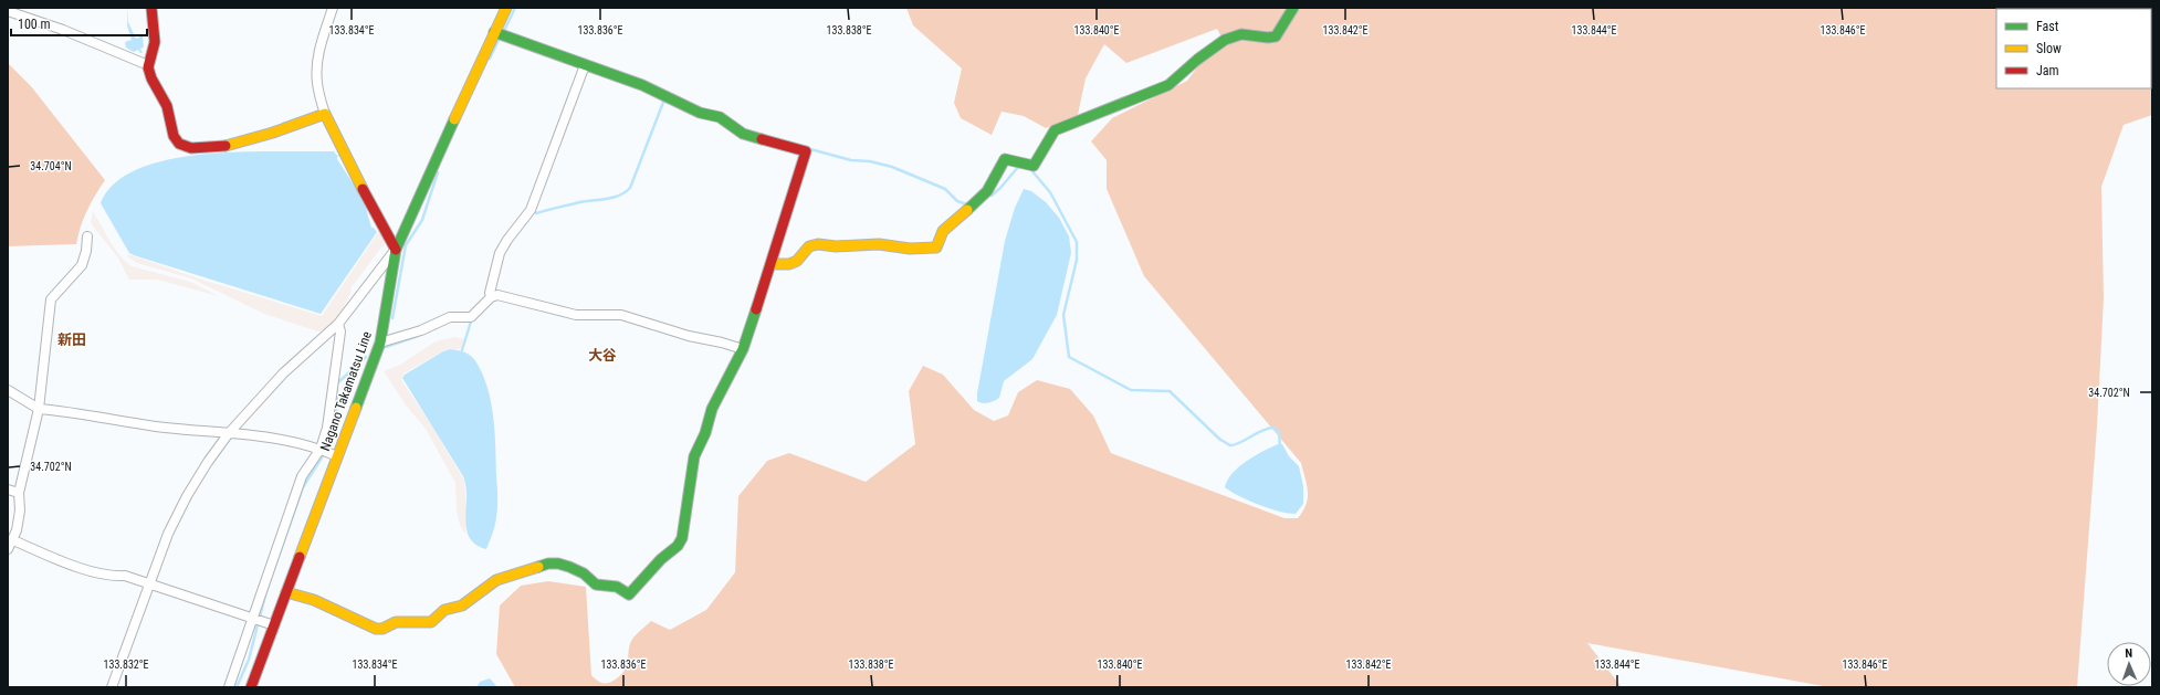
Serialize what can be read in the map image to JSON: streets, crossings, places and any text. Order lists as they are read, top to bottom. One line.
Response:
{"streets":{"street":["Nagano Takamatsu Line"]},"districts":["新田","大谷"],"legend":["Fast","Slow","Jam"],"scale_bar":"100 m","north":"top","coordinates":["133.834°E","133.836°E","133.838°E","133.840°E","133.842°E","133.844°E","133.846°E","34.704°N","34.702°N","133.832°E"]}
